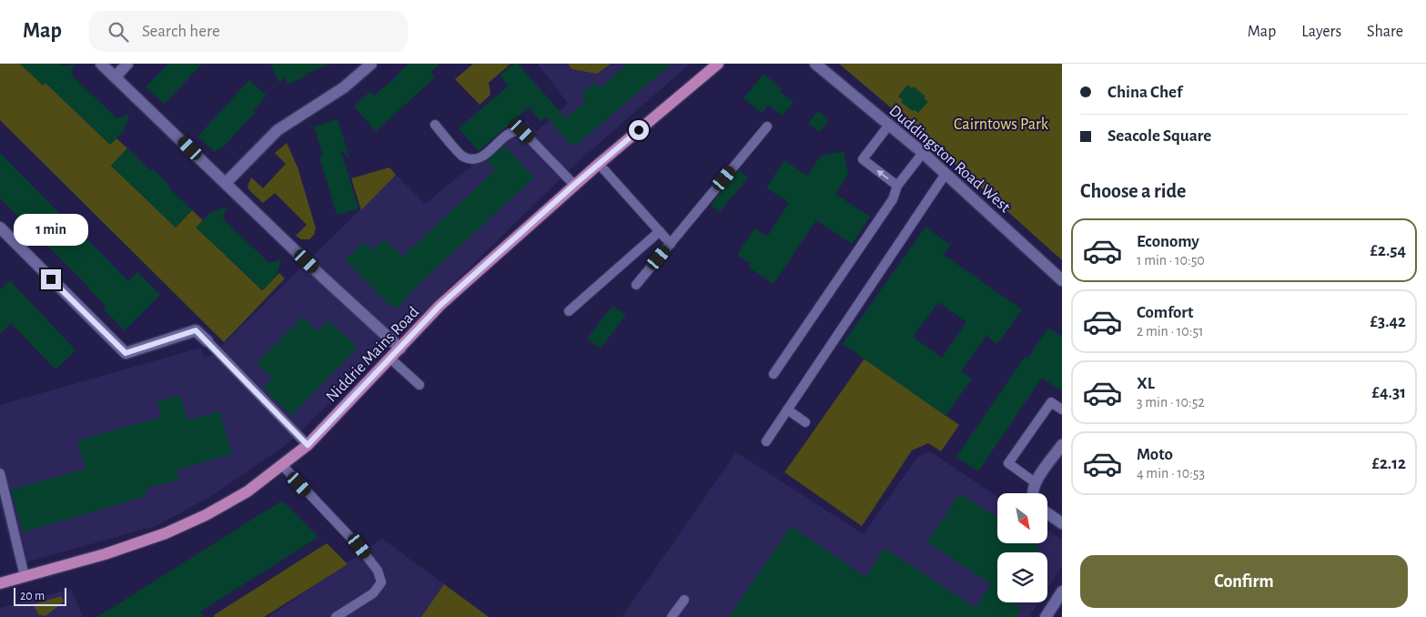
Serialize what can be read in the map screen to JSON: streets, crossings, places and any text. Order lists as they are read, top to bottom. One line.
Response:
{"streets":{"main road":["Niddrie Mains Road"],"street":["Duddingston Road West"]},"parks":["Cairntows Park"],"scale_bar":"20 m","north":"bottom right","page":{"header":"Map","search":"Search here","nav":["Map","Layers","Share"],"banner":["China Chef","Seacole Square"],"heading":"Choose a ride","bubble":"1 min","list":[{"name":"Economy","note":"1 min · 10:50","value":"£2.54"},{"name":"Comfort","note":"2 min · 10:51","value":"£3.42"},{"name":"XL","note":"3 min · 10:52","value":"£4.31"},{"name":"Moto","note":"4 min · 10:53","value":"£2.12"}],"buttons":"Confirm","scale":"20 m"}}
